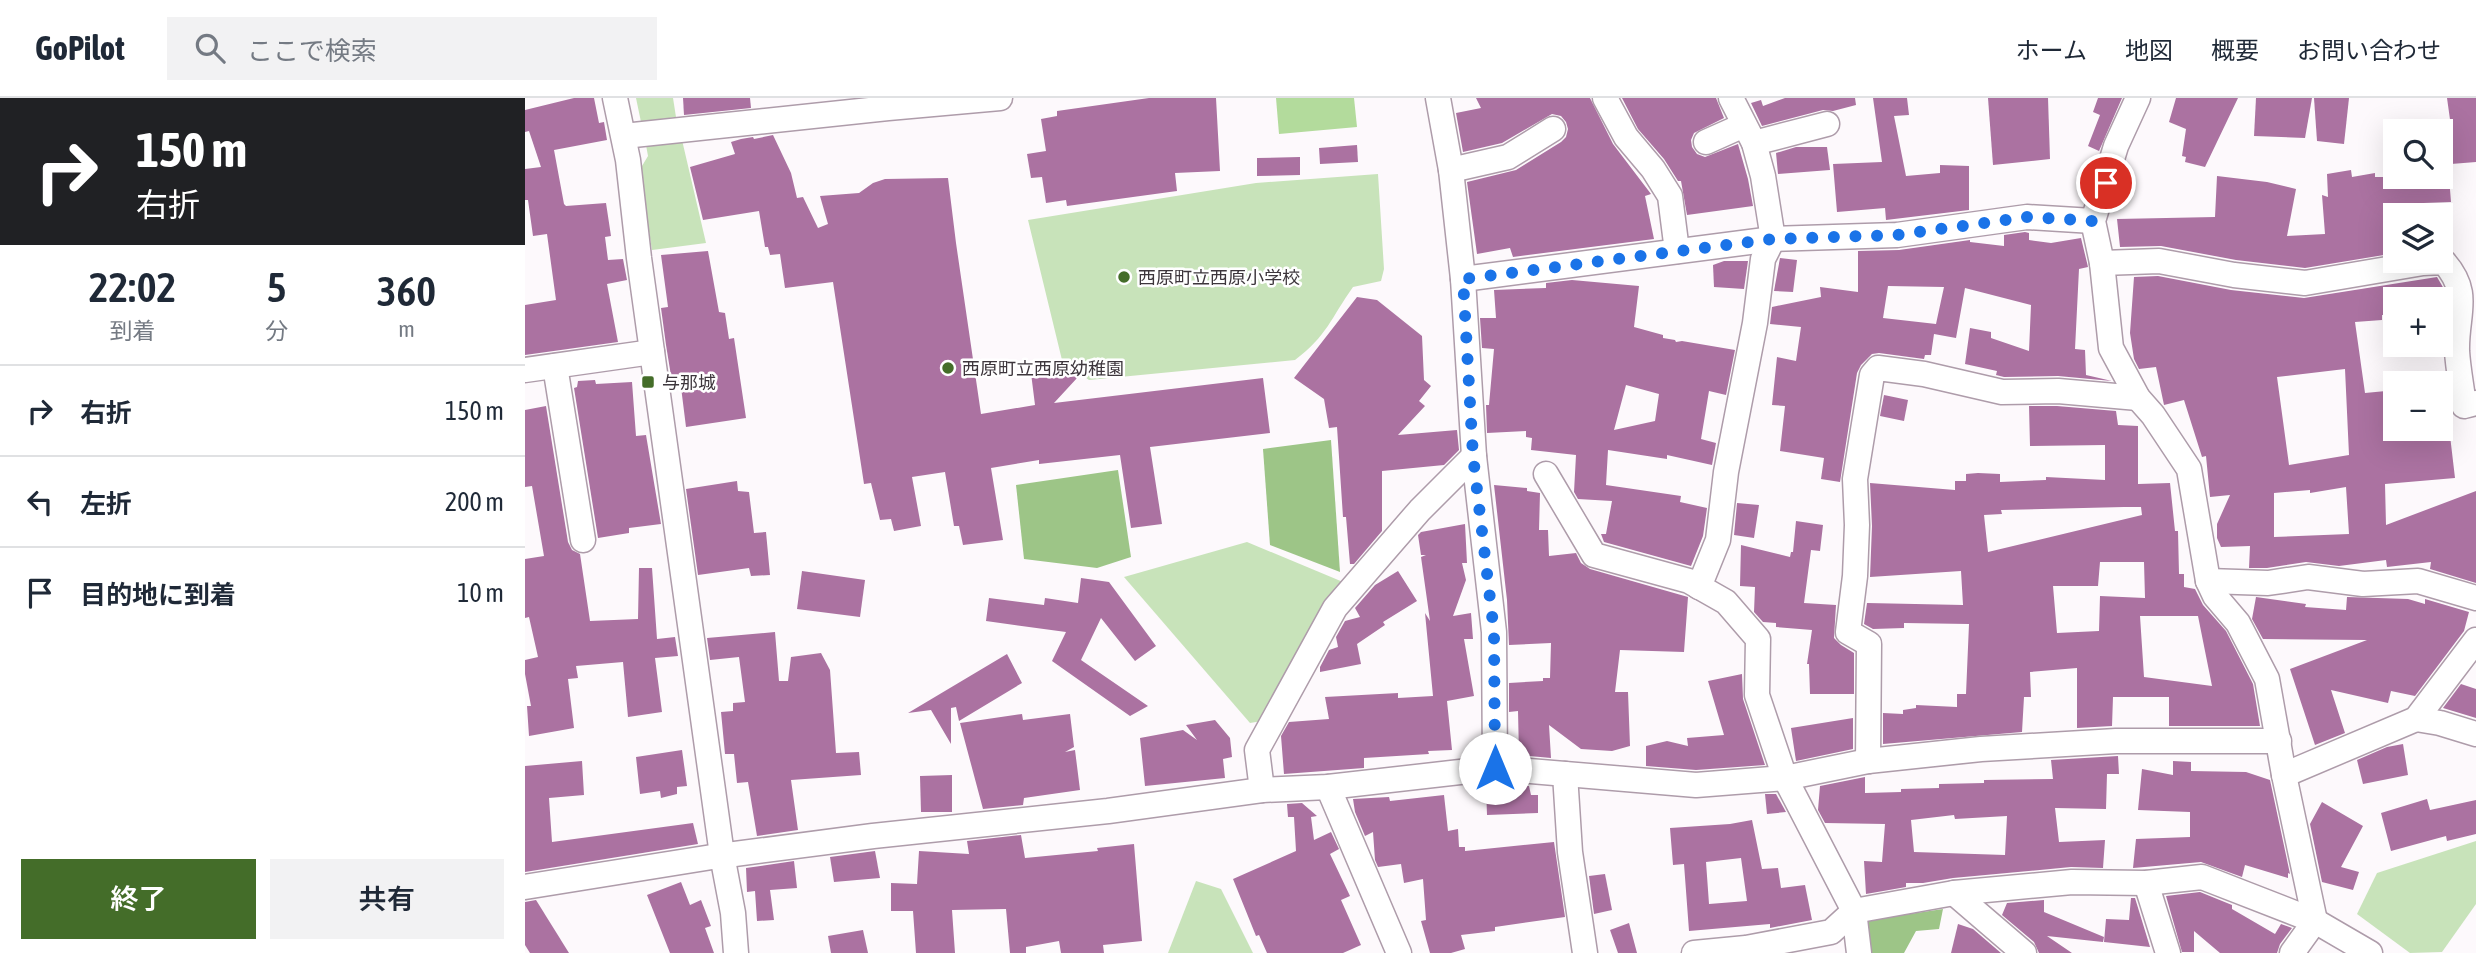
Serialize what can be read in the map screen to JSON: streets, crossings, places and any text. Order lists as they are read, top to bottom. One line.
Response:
{"places":{"other":["西原町立西原小学校","西原町立西原幼稚園"],"transit":["与那城"]},"page":{"header":"GoPilot","search":"ここで検索","nav":["ホーム","地図","概要","お問い合わせ"],"turn":["150 m","右折"],"map_buttons":["+","−"],"eta":["22:02","到着","5","分","360","m"],"list":[{"name":"右折","value":"150 m"},{"name":"左折","value":"200 m"},{"name":"目的地に到着","value":"10 m"}],"buttons":["終了","共有"]}}
